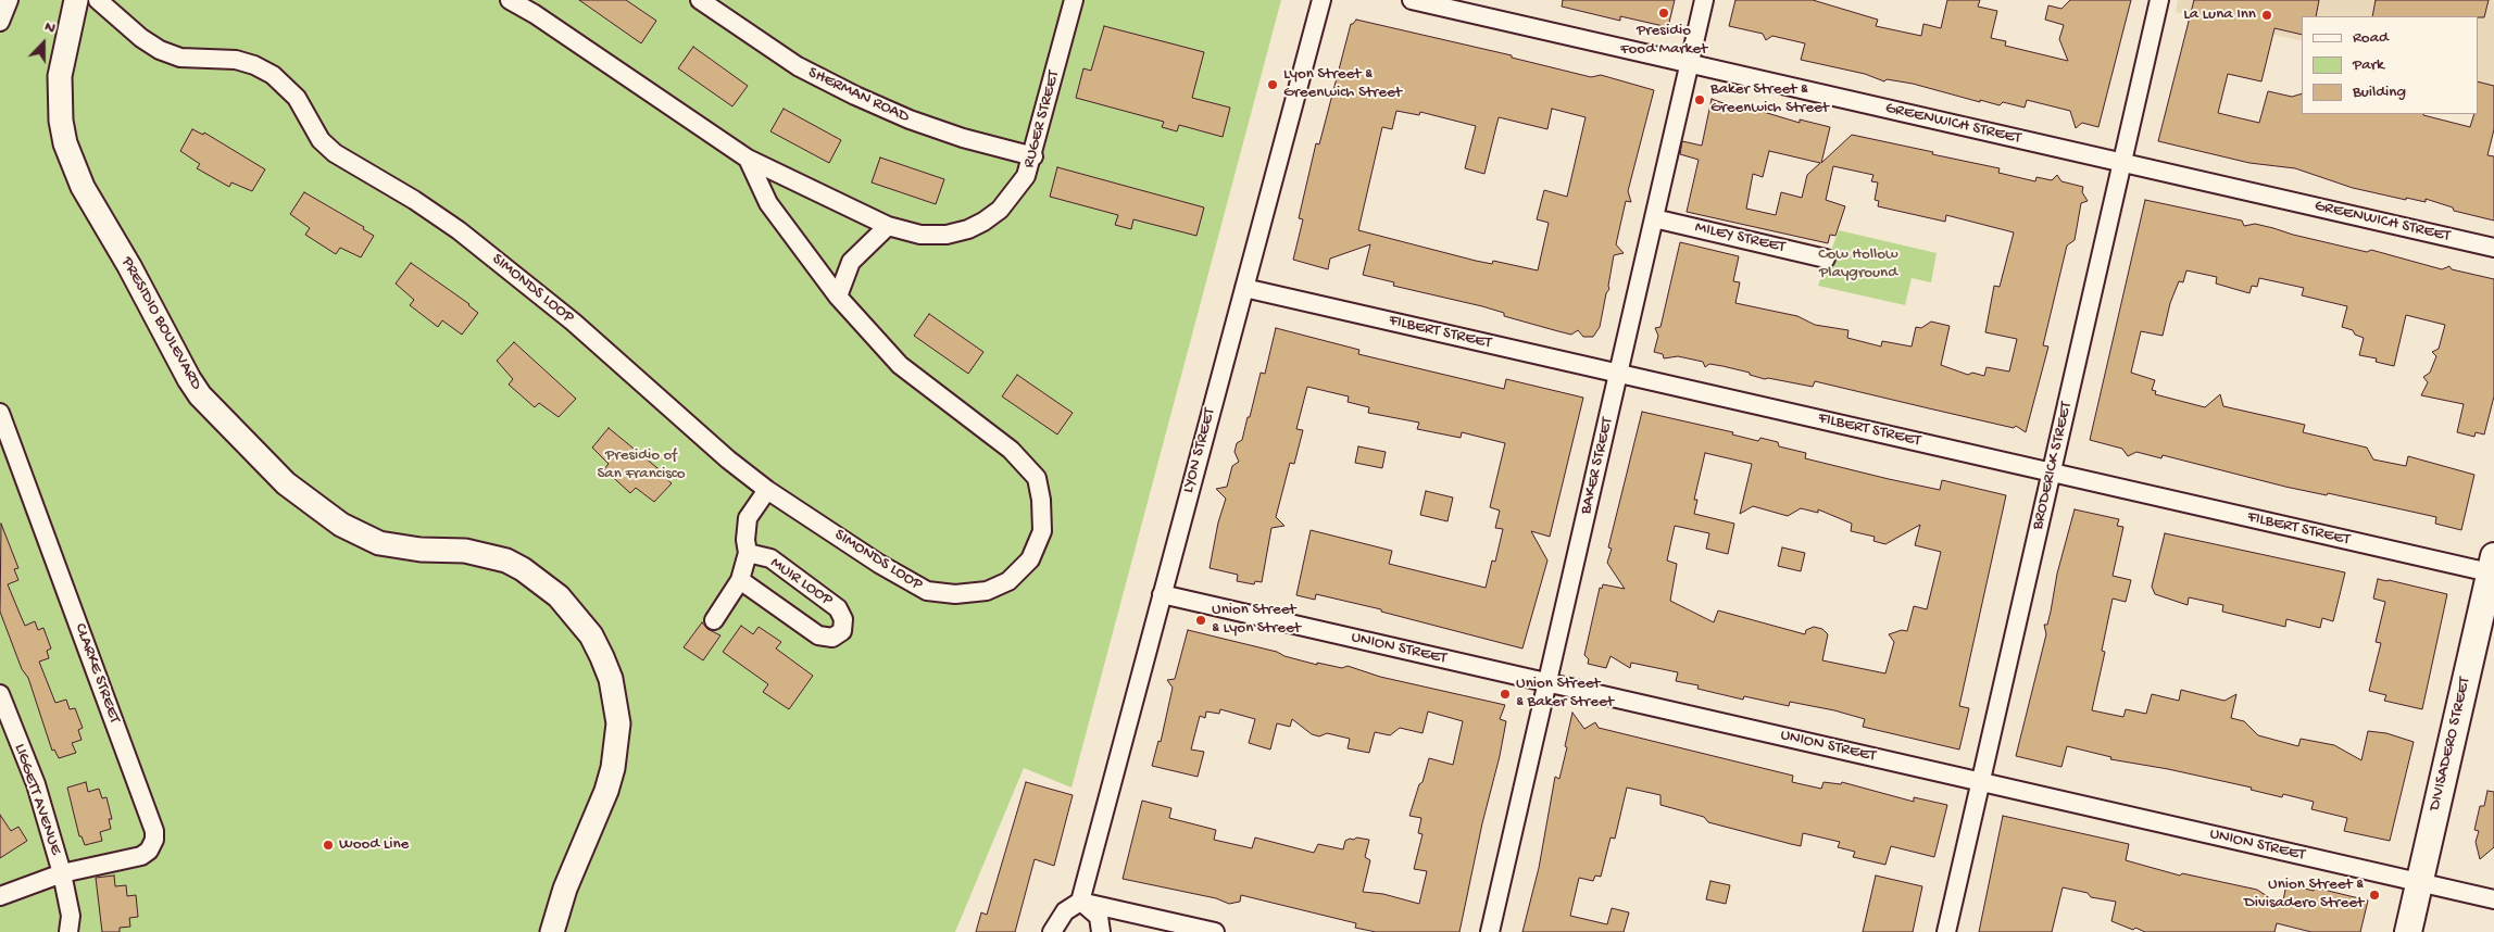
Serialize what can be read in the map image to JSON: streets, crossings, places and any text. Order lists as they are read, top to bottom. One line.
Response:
{"streets":{"main road":["DIVISADERO STREET"],"street":["SHERMAN ROAD","RUGER STREET","GREENWICH STREET","MILEY STREET","SIMONDS LOOP","PRESIDIO BOULEVARD","FILBERT STREET","LYON STREET","BAKER STREET","BRODERICK STREET","MUIR LOOP","UNION STREET","CLARKE STREET","LIGGETT AVENUE"]},"crossings":[["SHERMAN ROAD","RUGER STREET"],["RUGER STREET","SIMONDS LOOP"],["GREENWICH STREET","BAKER STREET"],["GREENWICH STREET","BRODERICK STREET"],["MILEY STREET","BAKER STREET"],["SIMONDS LOOP","MUIR LOOP"],["FILBERT STREET","LYON STREET"],["FILBERT STREET","BAKER STREET"],["FILBERT STREET","BRODERICK STREET"],["FILBERT STREET","DIVISADERO STREET"],["LYON STREET","UNION STREET"],["BAKER STREET","UNION STREET"],["BRODERICK STREET","UNION STREET"],["UNION STREET","DIVISADERO STREET"],["CLARKE STREET","LIGGETT AVENUE"]],"parks":["Cow Hollow Playground","Presidio of San Francisco"],"places":["Presidio Food Market","La Luna Inn","Lyon Street & Greenwich Street","Baker Street & Greenwich Street","Union Street & Lyon Street","Union Street & Baker Street","Wood Line","Union Street & Divisadero Street"],"legend":["Road","Park","Building"],"north":"top"}
